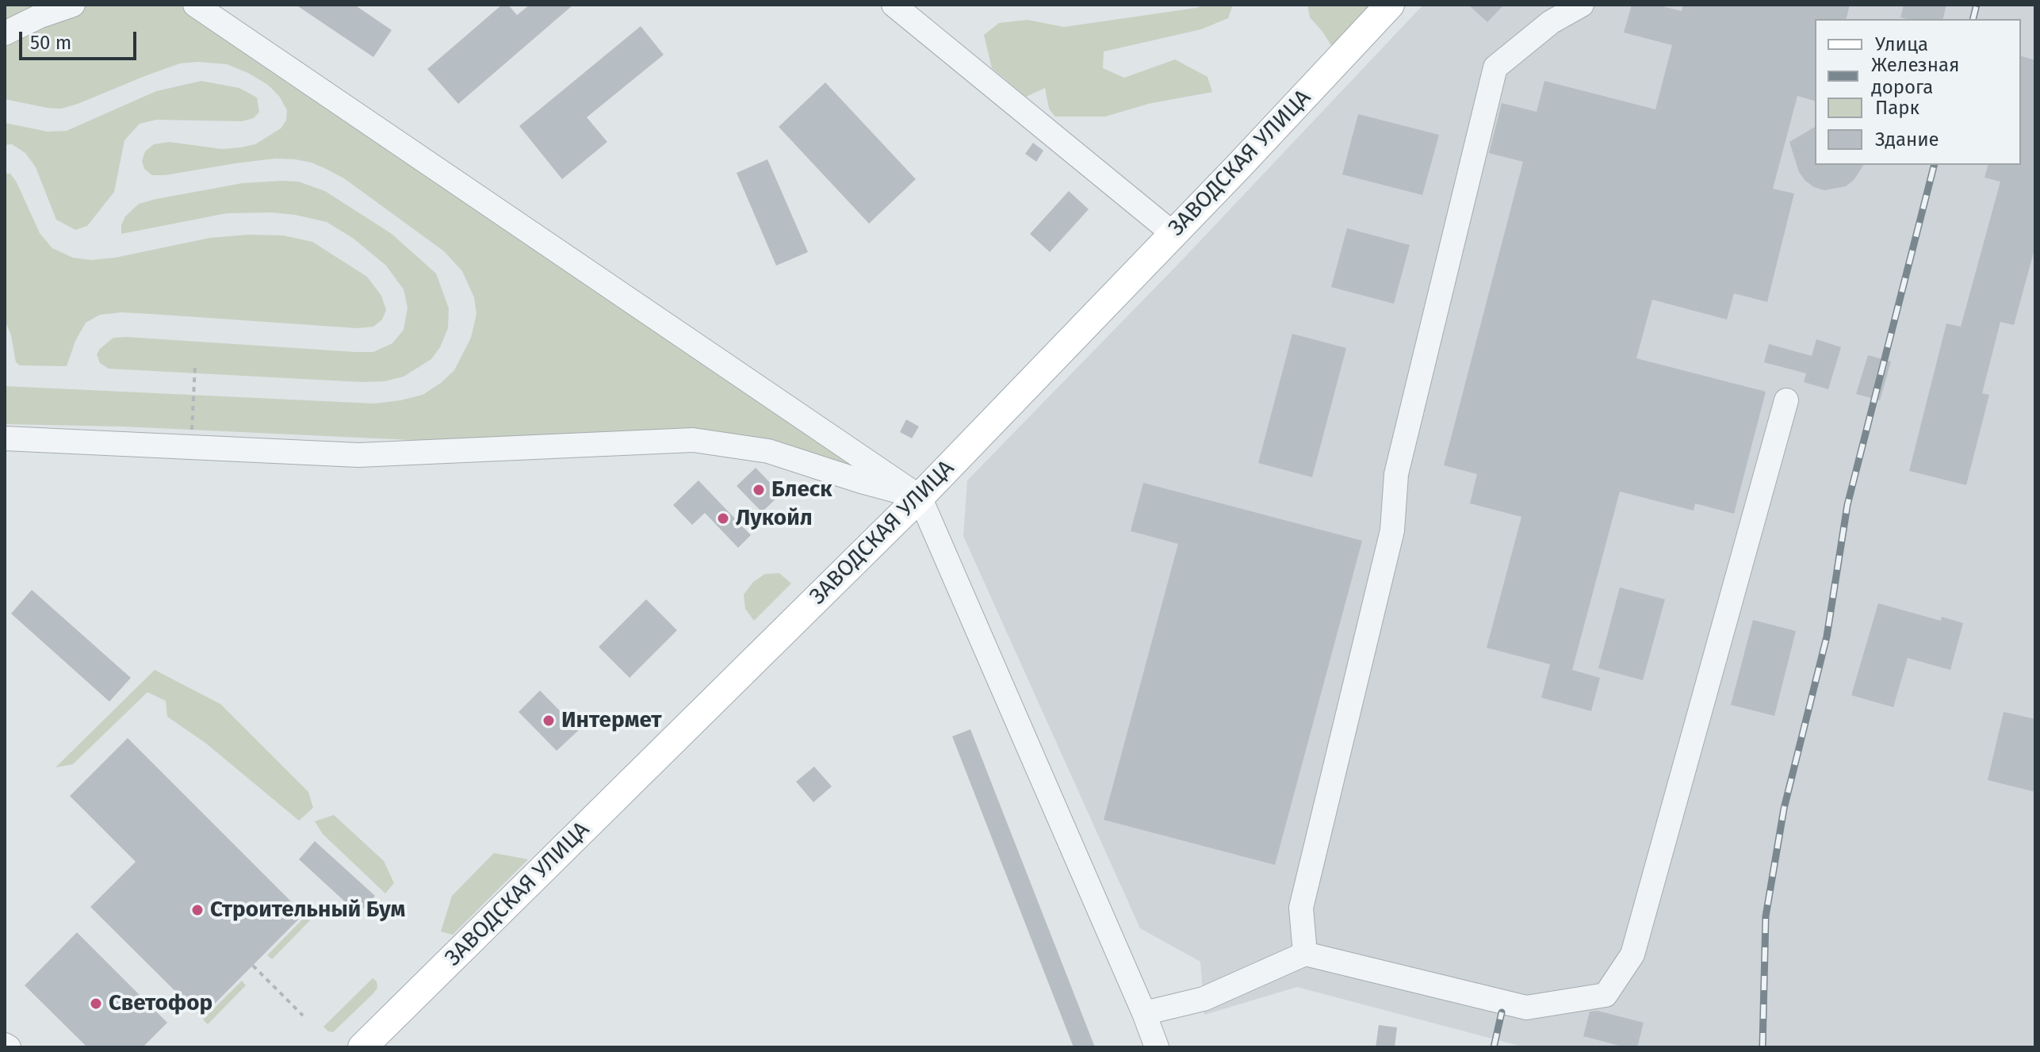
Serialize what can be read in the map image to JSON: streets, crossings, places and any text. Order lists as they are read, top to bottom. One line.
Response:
{"streets":{"main road":["ЗАВОДСКАЯ УЛИЦА"]},"places":["Блеск","Лукойл","Интермет","Строительный Бум","Светофор"],"legend":["Улица","Железная дорога","Парк","Здание"],"scale_bar":"50 m"}
